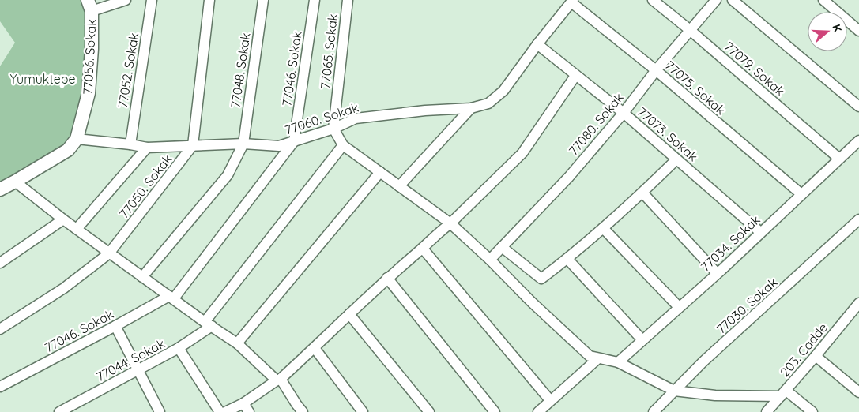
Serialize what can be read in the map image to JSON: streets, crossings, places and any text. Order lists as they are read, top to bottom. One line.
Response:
{"streets":{"street":["77065. Sokak","77056. Sokak","77046. Sokak","77079. Sokak","77052. Sokak","77048. Sokak","77075. Sokak","77060. Sokak","77080. Sokak","77073. Sokak","77050. Sokak","77034. Sokak","77030. Sokak","203. Cadde","77044. Sokak"]},"crossings":[["77065. Sokak","77060. Sokak"],["77056. Sokak","77060. Sokak"],["77046. Sokak","77060. Sokak"],["77079. Sokak","77080. Sokak"],["77079. Sokak","77034. Sokak"],["77052. Sokak","77060. Sokak"],["77048. Sokak","77060. Sokak"],["77075. Sokak","77060. Sokak"],["77075. Sokak","77080. Sokak"],["77075. Sokak","77034. Sokak"],["77060. Sokak","77073. Sokak"],["77060. Sokak","77050. Sokak"],["77080. Sokak","77073. Sokak"],["77073. Sokak","77034. Sokak"]],"parks":["Yumuktepe"],"north":"right"}
